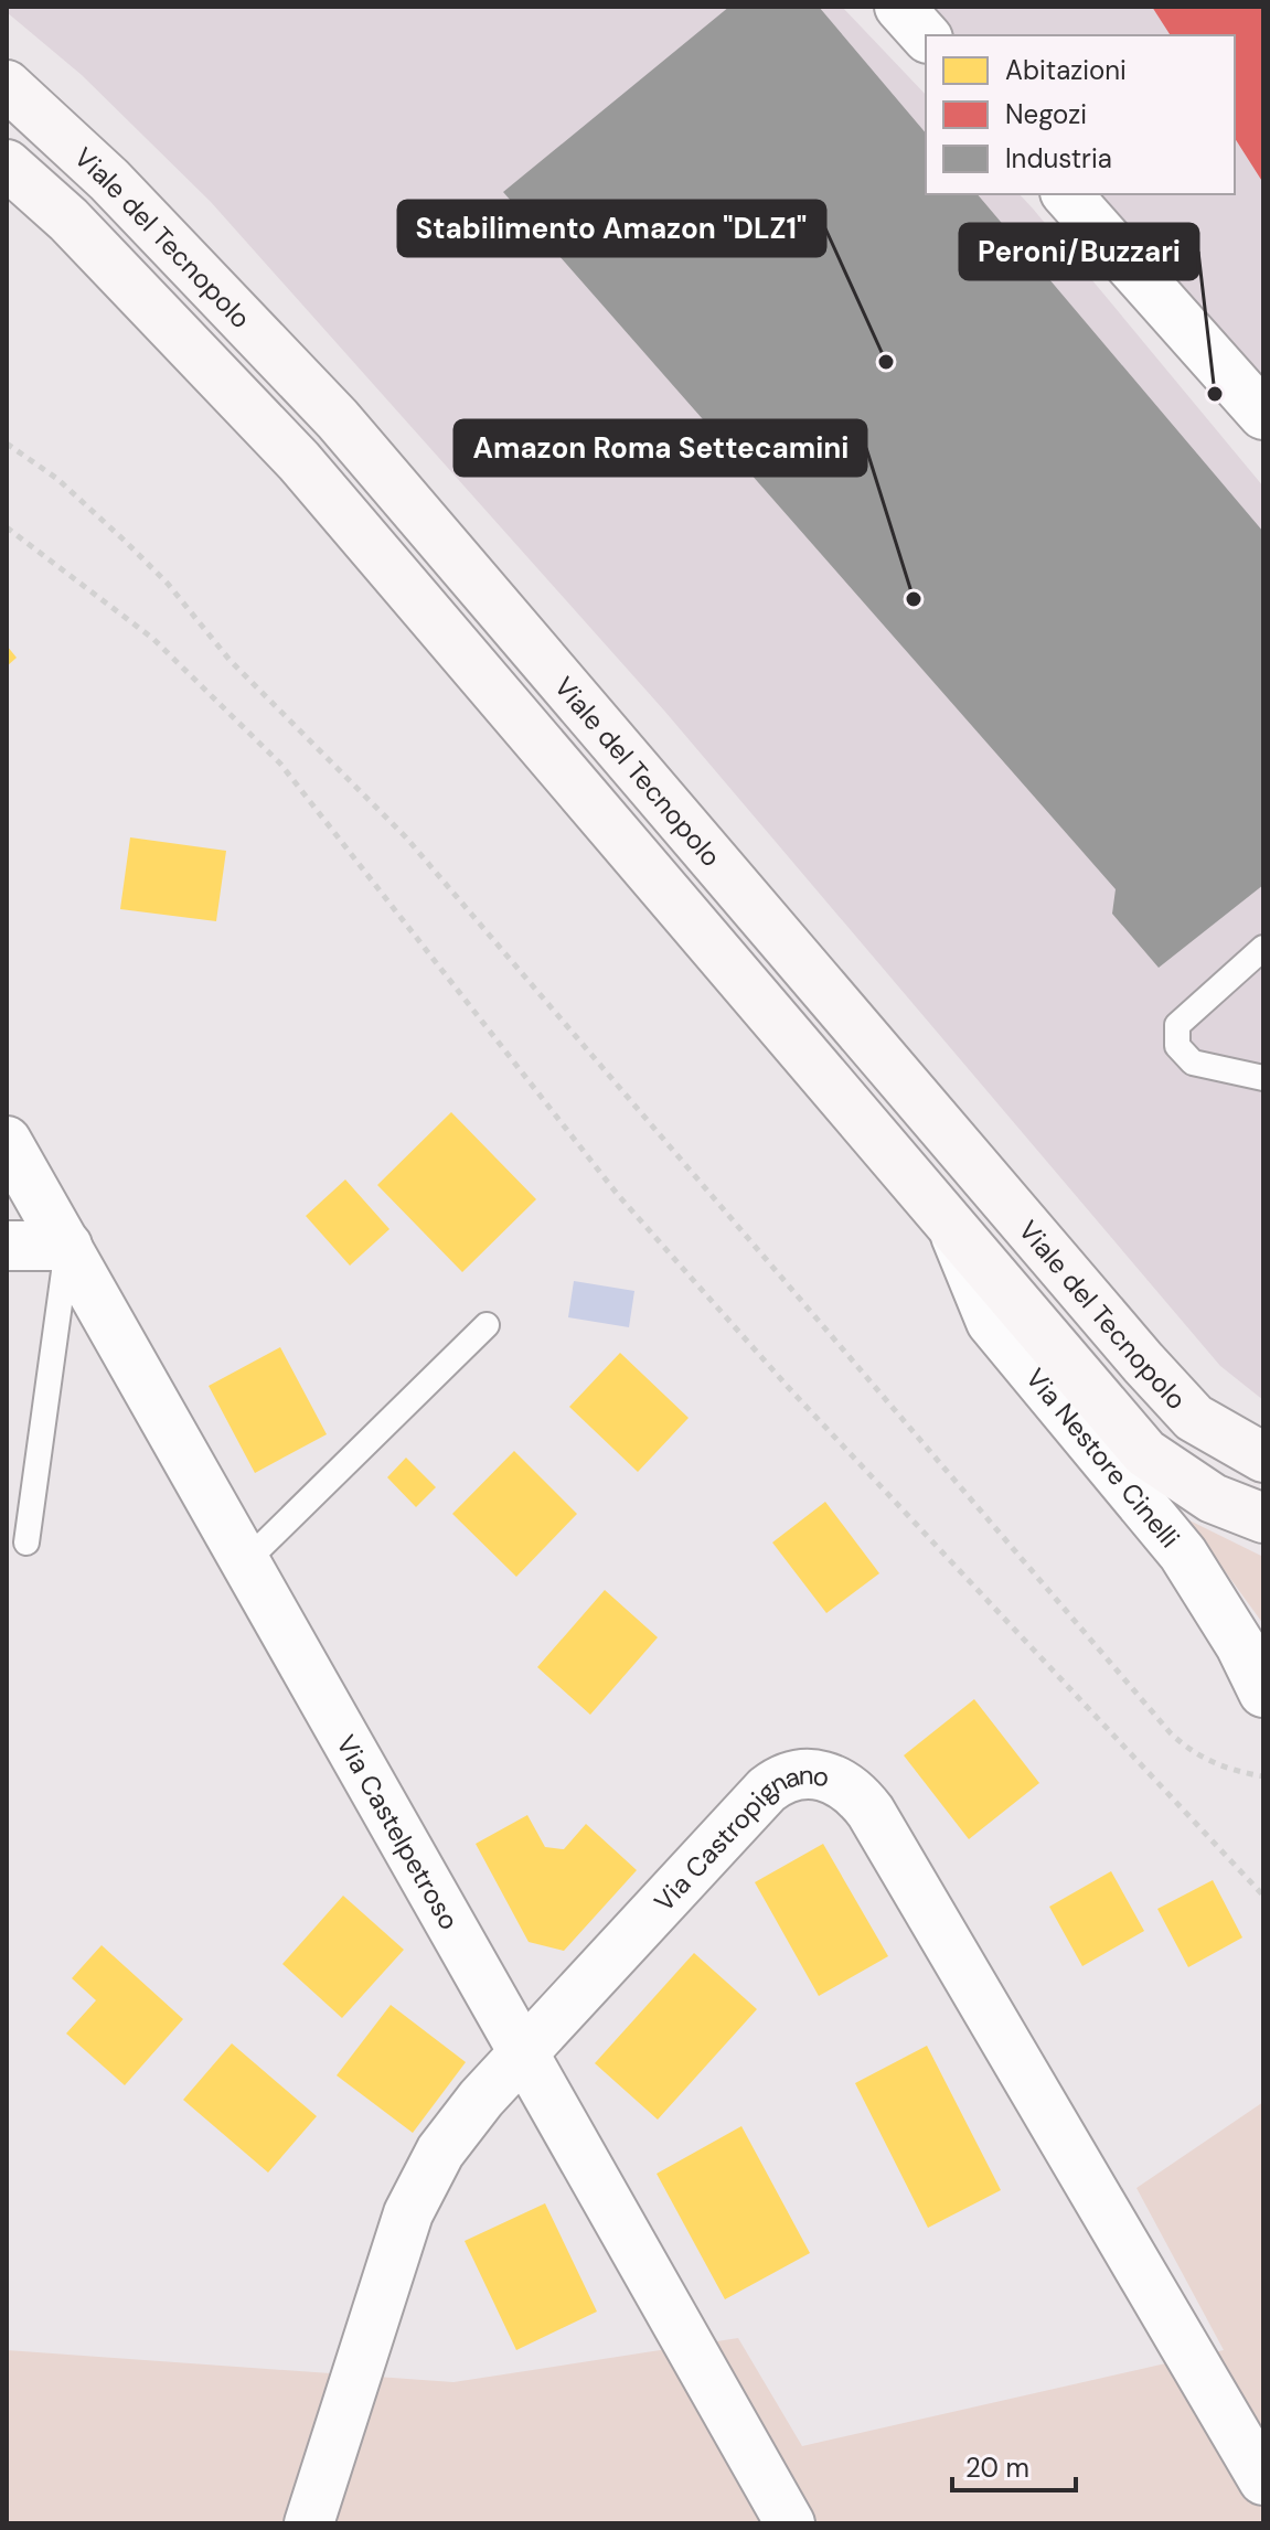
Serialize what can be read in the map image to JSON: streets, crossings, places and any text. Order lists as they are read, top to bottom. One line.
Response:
{"streets":{"main road":["Viale del Tecnopolo"],"street":["Via Nestore Cinelli","Via Castelpetroso","Via Castropignano"]},"crossings":[["Viale del Tecnopolo","Via Nestore Cinelli"],["Via Castelpetroso","Via Castropignano"]],"places":["Stabilimento Amazon \"DLZ1\"","Peroni/Buzzari","Amazon Roma Settecamini"],"legend":["Abitazioni","Negozi","Industria"],"scale_bar":"20 m"}
